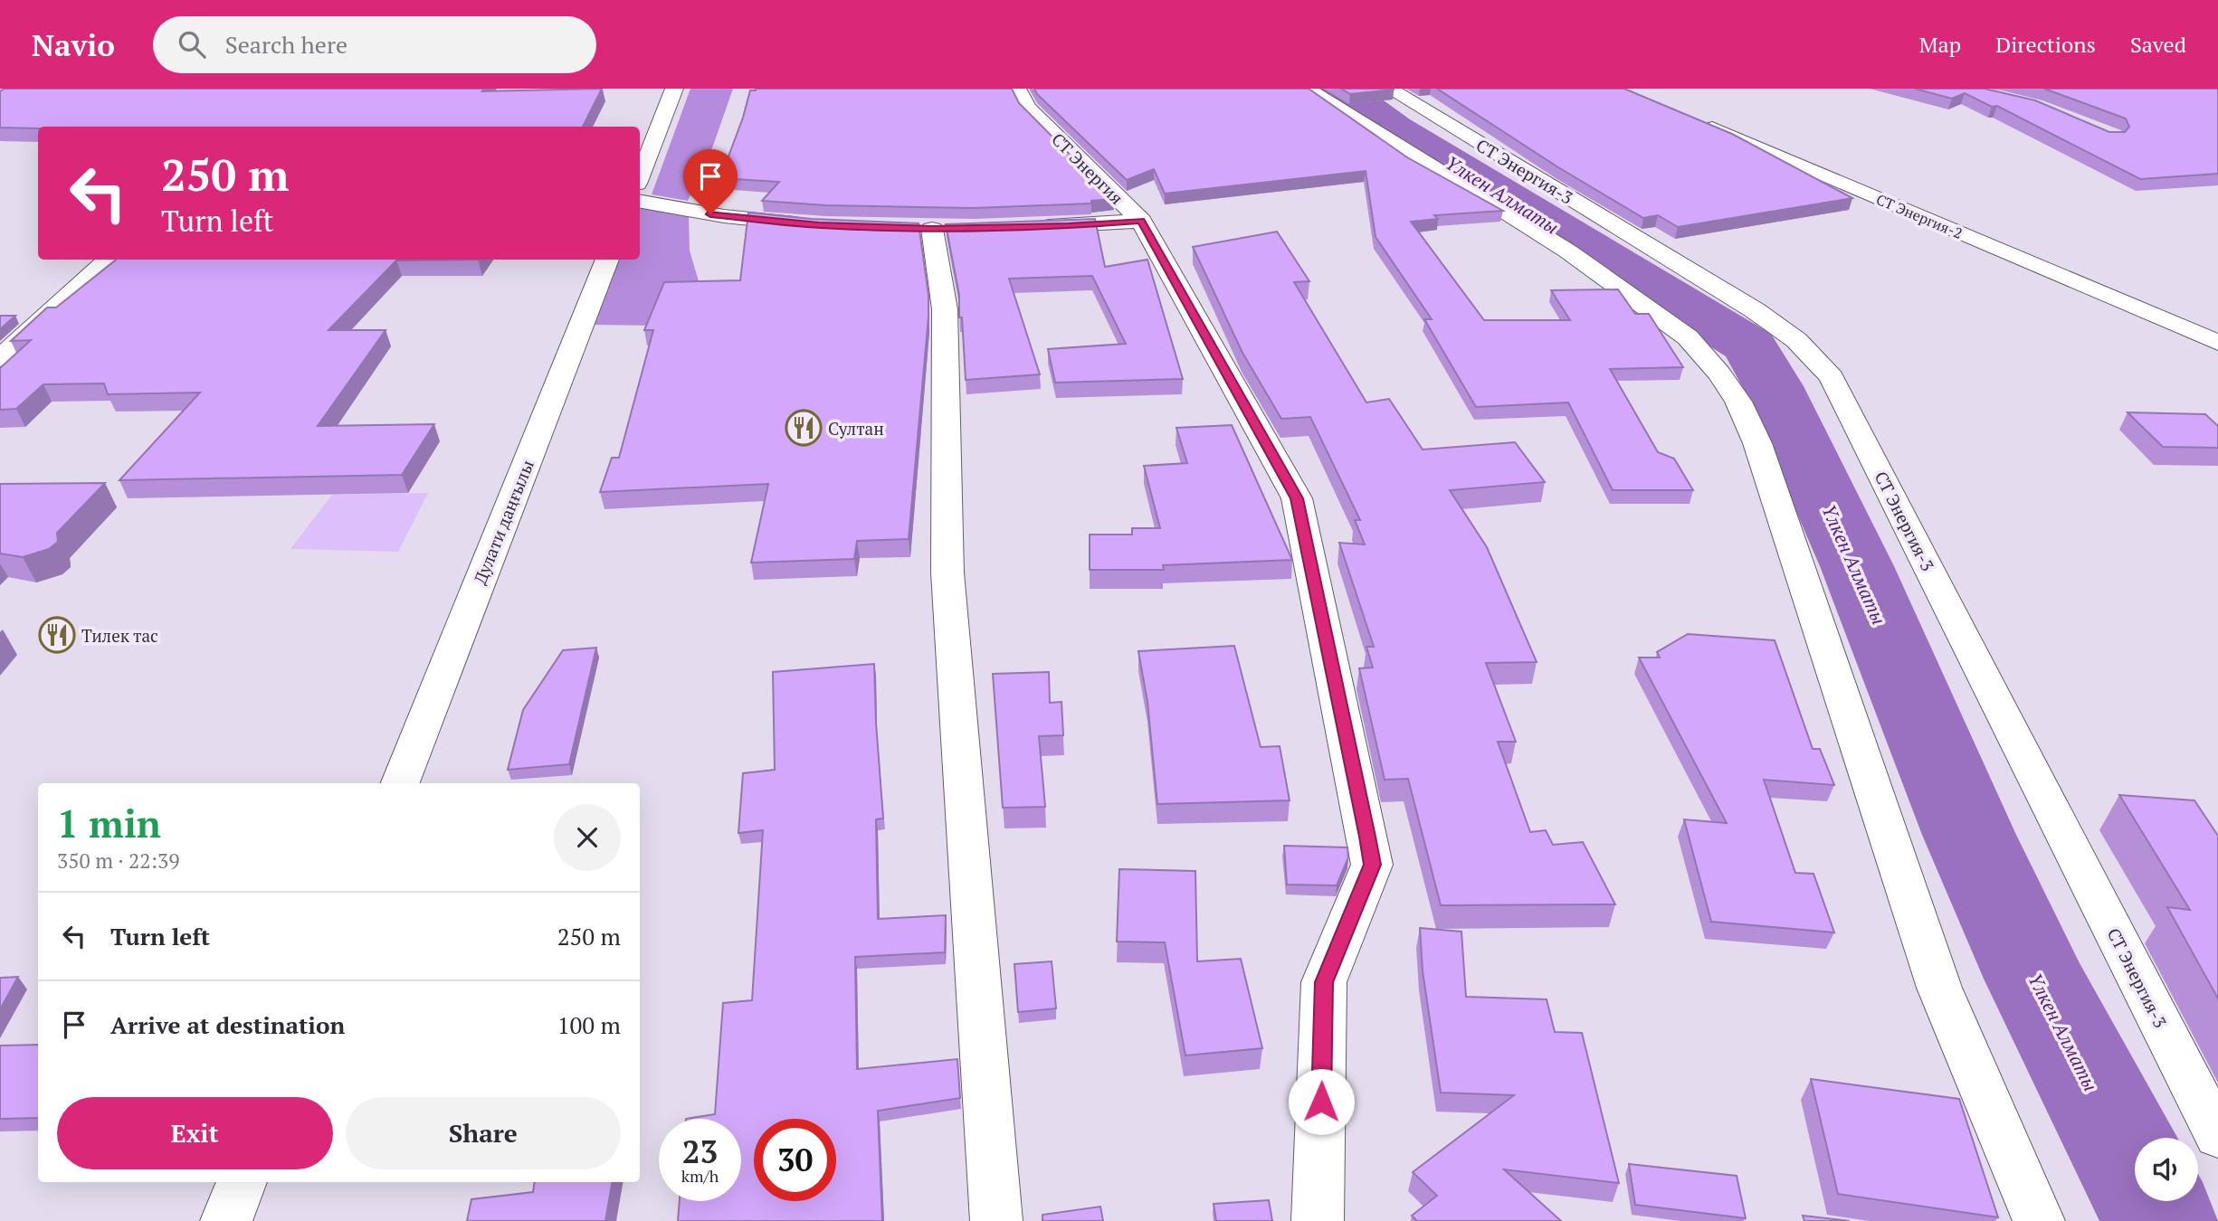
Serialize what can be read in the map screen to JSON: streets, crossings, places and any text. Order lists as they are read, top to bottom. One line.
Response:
{"streets":{"street":["СТ Энергия","СТ Энергия-3","СТ Энергия-2","Дулати даңғылы"]},"water":["Үлкен Алматы"],"places":{"restaurant":["Султан","Тилек тас"]},"page":{"header":"Navio","search":"Search here","nav":["Map","Directions","Saved"],"turn":["250 m","Turn left"],"heading":["1 min","350 m · 22:39"],"list":[{"name":"Turn left","value":"250 m"},{"name":"Arrive at destination","value":"100 m"}],"buttons":["Exit","Share"],"speed":"23 km/h","limit":"30"}}
